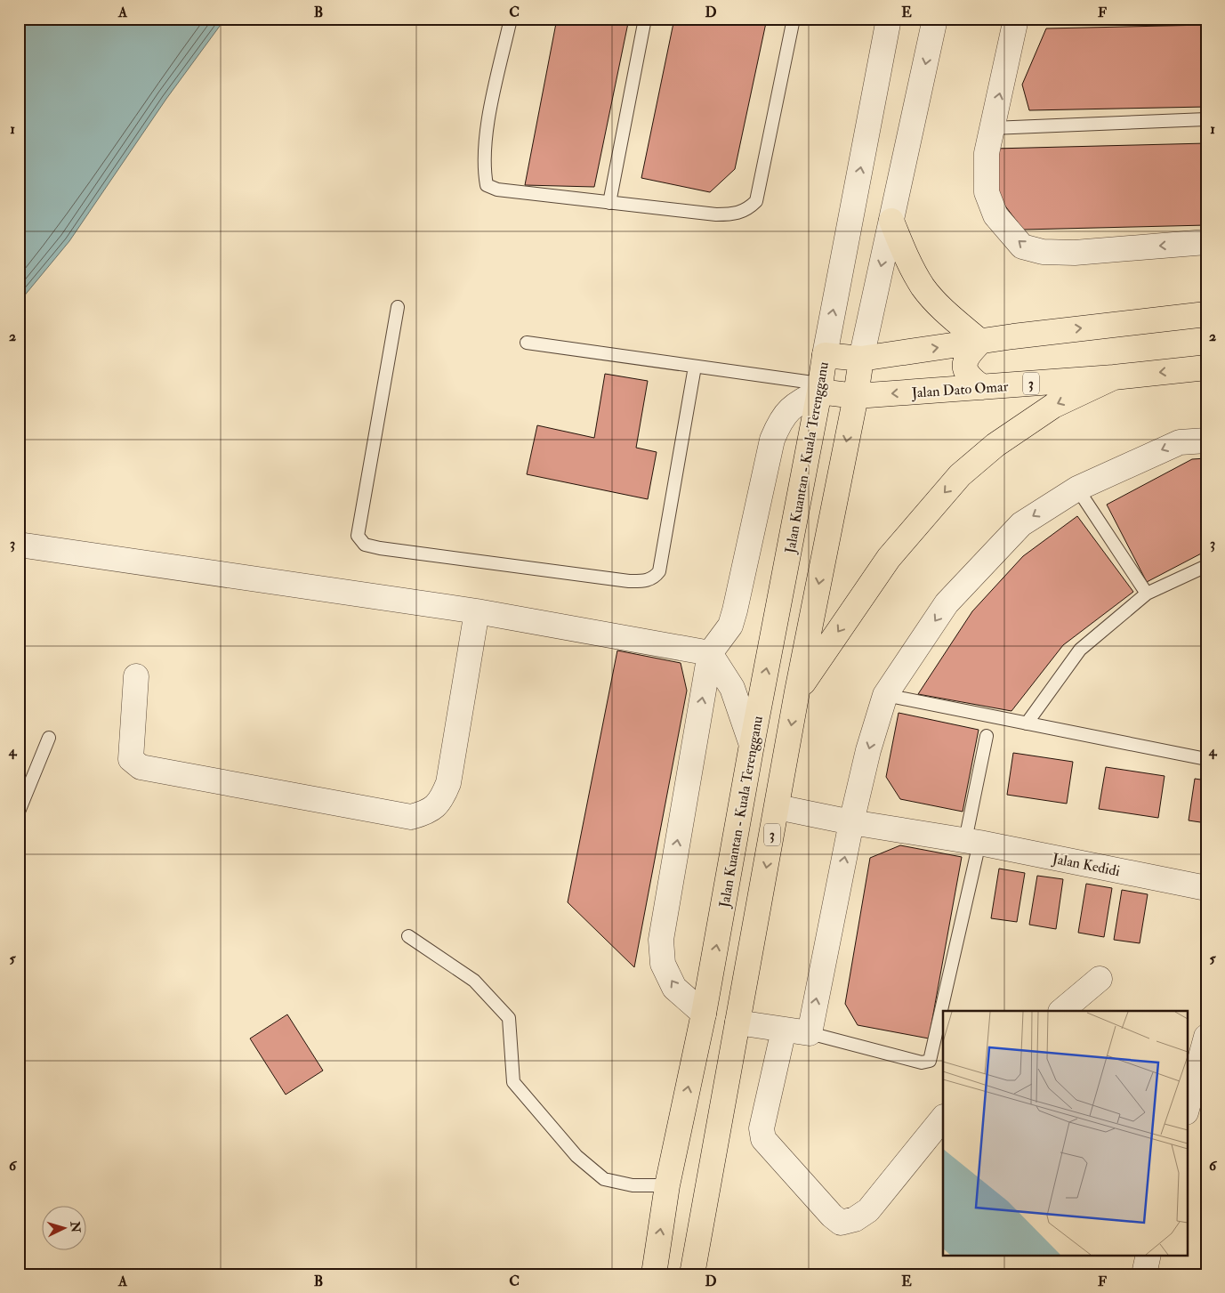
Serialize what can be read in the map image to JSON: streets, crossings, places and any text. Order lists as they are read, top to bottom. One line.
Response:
{"streets":{"highway":["3","Jalan Dato Omar","Jalan Kuantan - Kuala Terengganu"],"street":["Jalan Kedidi"]},"crossings":[["3","Jalan Dato Omar"],["3","Jalan Kuantan - Kuala Terengganu"],["3","Jalan Kedidi"],["Jalan Dato Omar","Jalan Kuantan - Kuala Terengganu"]],"north":"right","grid":{"columns":["A","B","C","D","E","F"],"rows":["1","2","3","4","5","6"]}}
